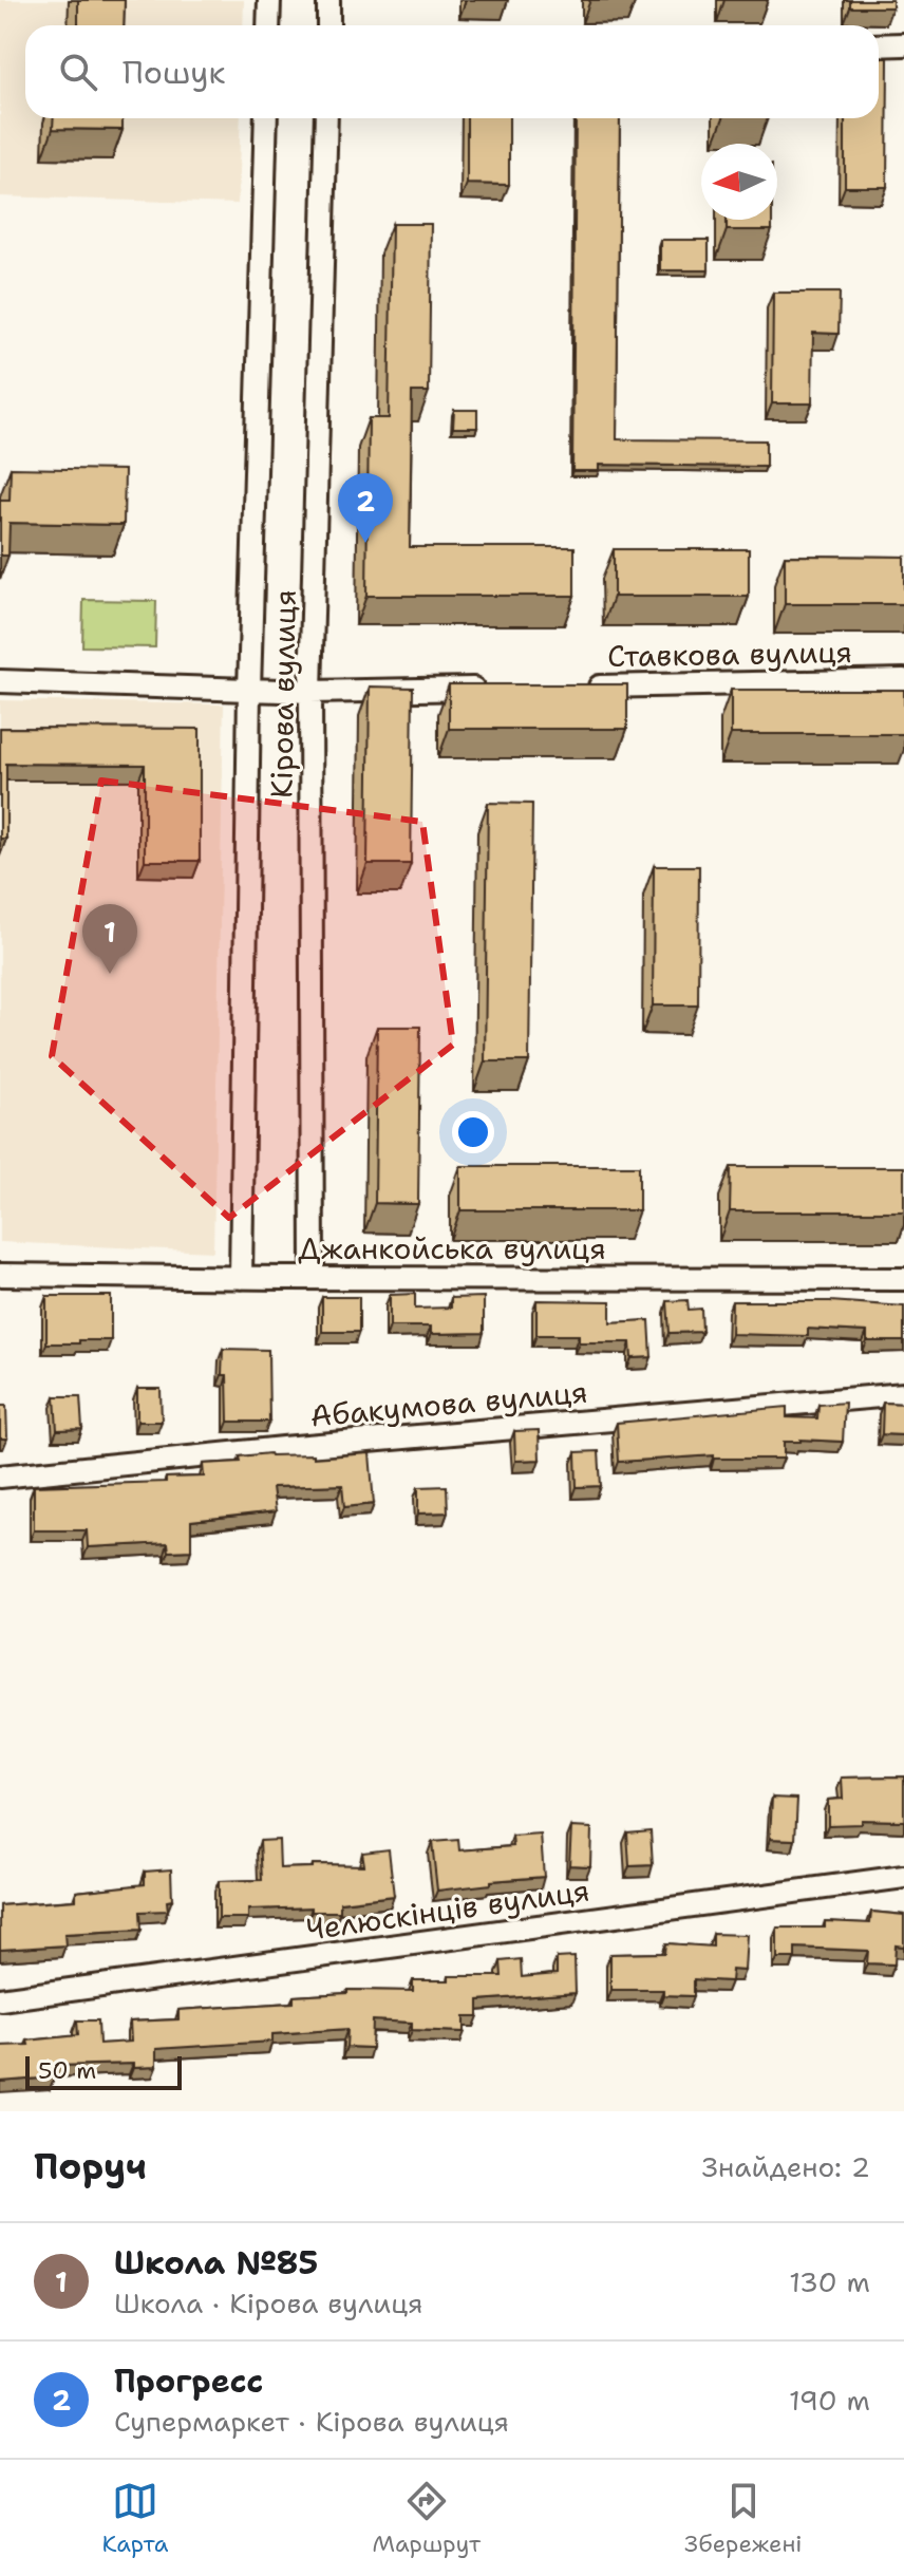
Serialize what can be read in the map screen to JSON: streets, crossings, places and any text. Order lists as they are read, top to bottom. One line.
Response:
{"streets":{"street":["Ставкова вулиця","Кірова вулиця","Джанкойська вулиця","Абакумова вулиця","Челюскінців вулиця"]},"crossings":[["Кірова вулиця","Джанкойська вулиця"]],"scale_bar":"50 m","north":"left","page":{"search":"Пошук","pins":["2","1"],"scale":"50 m","heading":["Поруч","Знайдено: 2"],"list":[{"mark":"1","name":"Школа №85","note":"Школа · Кірова вулиця","value":"130 m"},{"mark":"2","name":"Прогресс","note":"Супермаркет · Кірова вулиця","value":"190 m"}],"nav":["Карта","Маршрут","Збережені"]}}
